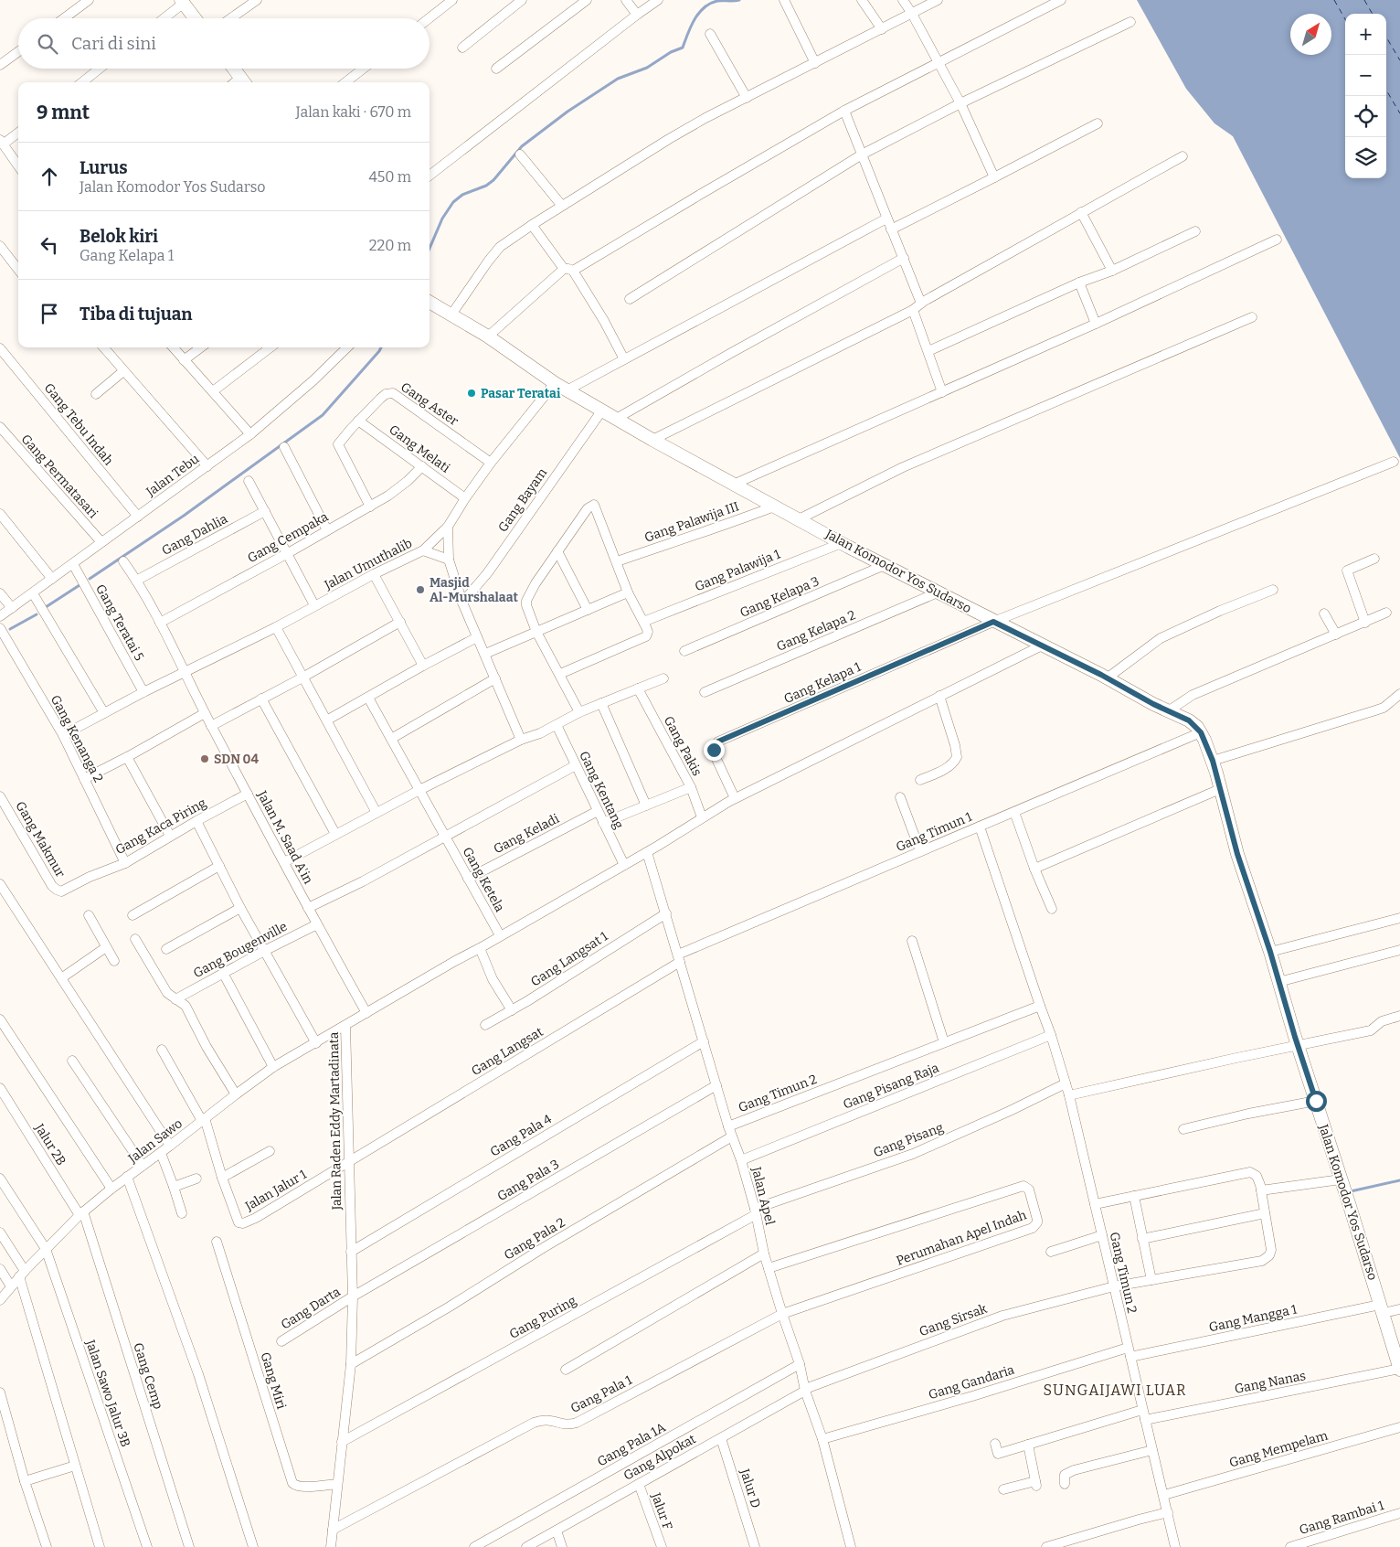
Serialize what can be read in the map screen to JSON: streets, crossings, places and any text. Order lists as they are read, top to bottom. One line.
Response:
{"streets":{"street":["Gang Aster","Gang Tebu Indah","Gang Melati","Jalan Tebu","Gang Permatasari","Gang Bayam","Gang Palawija III","Gang Dahlia","Gang Cempaka","Jalan Umuthalib","Gang Palawija 1","Jalan Komodor Yos Sudarso","Gang Kelapa 3","Gang Teratai 5","Gang Kelapa 2","Gang Kelapa 1","Gang Kenanga 2","Gang Pakis","Gang Kentang","Gang Kaca Piring","Gang Timun 1","Gang Keladi","Jalan M. Saad A'in","Gang Makmur","Gang Ketela","Gang Bougenville","Gang Langsat 1","Gang Langsat","Gang Pisang Raja","Gang Timun 2","Jalan Raden Eddy Martadinata","Gang Pala 4","Gang Pisang","Jalan Sawo","Jalur 2B","Gang Pala 3","Jalan Jalur 1","Jalan Apel","Perumahan Apel Indah","Gang Pala 2","Gang Darta","Gang Puring","Gang Mangga 1","Gang Sirsak","Gang Cemp","Gang Miri","Gang Gandaria","Gang Nanas","Jalan Sawo Jalur 3B","Gang Pala 1","Gang Pala 1A","Gang Mempelam","Gang Alpokat","Jalur D","Jalur F","Gang Rambai 1"]},"crossings":[["Gang Aster","Gang Melati"],["Gang Aster","Gang Cempaka"],["Gang Aster","Jalan Umuthalib"],["Gang Tebu Indah","Jalan Tebu"],["Gang Melati","Gang Cempaka"],["Gang Melati","Jalan Umuthalib"],["Jalan Tebu","Gang Permatasari"],["Jalan Tebu","Gang Teratai 5"],["Gang Bayam","Jalan Komodor Yos Sudarso"],["Gang Palawija III","Jalan Komodor Yos Sudarso"],["Gang Dahlia","Jalan M. Saad A'in"],["Gang Cempaka","Jalan M. Saad A'in"],["Jalan Umuthalib","Jalan Komodor Yos Sudarso"],["Jalan Umuthalib","Gang Teratai 5"],["Jalan Umuthalib","Gang Kenanga 2"],["Jalan Umuthalib","Jalan M. Saad A'in"],["Gang Palawija 1","Jalan Komodor Yos Sudarso"],["Jalan Komodor Yos Sudarso","Gang Kelapa 3"],["Jalan Komodor Yos Sudarso","Gang Kelapa 2"],["Jalan Komodor Yos Sudarso","Gang Kelapa 1"],["Jalan Komodor Yos Sudarso","Gang Timun 1"],["Jalan Komodor Yos Sudarso","Jalan Raden Eddy Martadinata"],["Jalan Komodor Yos Sudarso","Gang Mangga 1"],["Jalan Komodor Yos Sudarso","Gang Nanas"],["Gang Kelapa 1","Jalan Raden Eddy Martadinata"],["Gang Kenanga 2","Gang Kaca Piring"],["Gang Pakis","Jalan Raden Eddy Martadinata"],["Gang Kentang","Gang Keladi"],["Gang Kentang","Jalan Raden Eddy Martadinata"],["Gang Kaca Piring","Jalan M. Saad A'in"],["Gang Kaca Piring","Gang Makmur"],["Gang Timun 1","Gang Langsat"],["Gang Timun 1","Gang Timun 2"],["Gang Timun 1","Jalan Apel"],["Gang Keladi","Gang Ketela"],["Jalan M. Saad A'in","Gang Bougenville"],["Jalan M. Saad A'in","Jalan Raden Eddy Martadinata"],["Gang Ketela","Jalan Raden Eddy Martadinata"],["Gang Langsat 1","Jalan Apel"],["Gang Langsat","Jalan Raden Eddy Martadinata"],["Gang Langsat","Jalan Jalur 1"],["Gang Langsat","Jalan Apel"],["Gang Pisang Raja","Gang Timun 2"],["Gang Pisang Raja","Jalan Apel"],["Gang Timun 2","Gang Pisang"],["Gang Timun 2","Jalan Apel"],["Gang Timun 2","Gang Mangga 1"],["Gang Timun 2","Gang Sirsak"],["Gang Timun 2","Gang Gandaria"],["Gang Timun 2","Gang Nanas"],["Gang Timun 2","Gang Mempelam"],["Jalan Raden Eddy Martadinata","Gang Pala 4"],["Jalan Raden Eddy Martadinata","Jalan Sawo"],["Jalan Raden Eddy Martadinata","Gang Pala 3"],["Jalan Raden Eddy Martadinata","Jalan Jalur 1"],["Jalan Raden Eddy Martadinata","Jalan Apel"],["Jalan Raden Eddy Martadinata","Gang Pala 2"],["Jalan Raden Eddy Martadinata","Gang Darta"],["Jalan Raden Eddy Martadinata","Gang Puring"],["Jalan Raden Eddy Martadinata","Gang Miri"],["Jalan Raden Eddy Martadinata","Gang Pala 1"],["Gang Pala 4","Jalan Apel"],["Gang Pisang","Jalan Apel"],["Gang Pisang","Gang Puring"],["Jalan Sawo","Jalur 2B"],["Jalan Sawo","Jalan Jalur 1"],["Jalan Sawo","Gang Cemp"],["Jalan Sawo","Jalan Sawo Jalur 3B"],["Jalur 2B","Gang Cemp"],["Gang Pala 3","Jalan Apel"],["Gang Pala 3","Gang Darta"],["Jalan Apel","Perumahan Apel Indah"],["Jalan Apel","Gang Pala 2"],["Jalan Apel","Gang Puring"],["Jalan Apel","Gang Sirsak"],["Jalan Apel","Gang Gandaria"],["Jalan Apel","Gang Pala 1"],["Jalan Apel","Gang Pala 1A"],["Jalan Apel","Gang Alpokat"],["Perumahan Apel Indah","Gang Pala 1"],["Gang Mangga 1","Gang Gandaria"],["Gang Sirsak","Gang Alpokat"],["Gang Alpokat","Jalur D"],["Gang Alpokat","Jalur F"]],"districts":["SUNGAIJAWI LUAR"],"places":["Pasar Teratai","Masjid Al-Murshalaat","SDN 04"],"north":"top right","page":{"map_buttons":["+","−"],"search":"Cari di sini","heading":["9 mnt","Jalan kaki · 670 m"],"list":[["Lurus","Jalan Komodor Yos Sudarso","450 m"],["Belok kiri","Gang Kelapa 1","220 m"],"Tiba di tujuan"]}}
